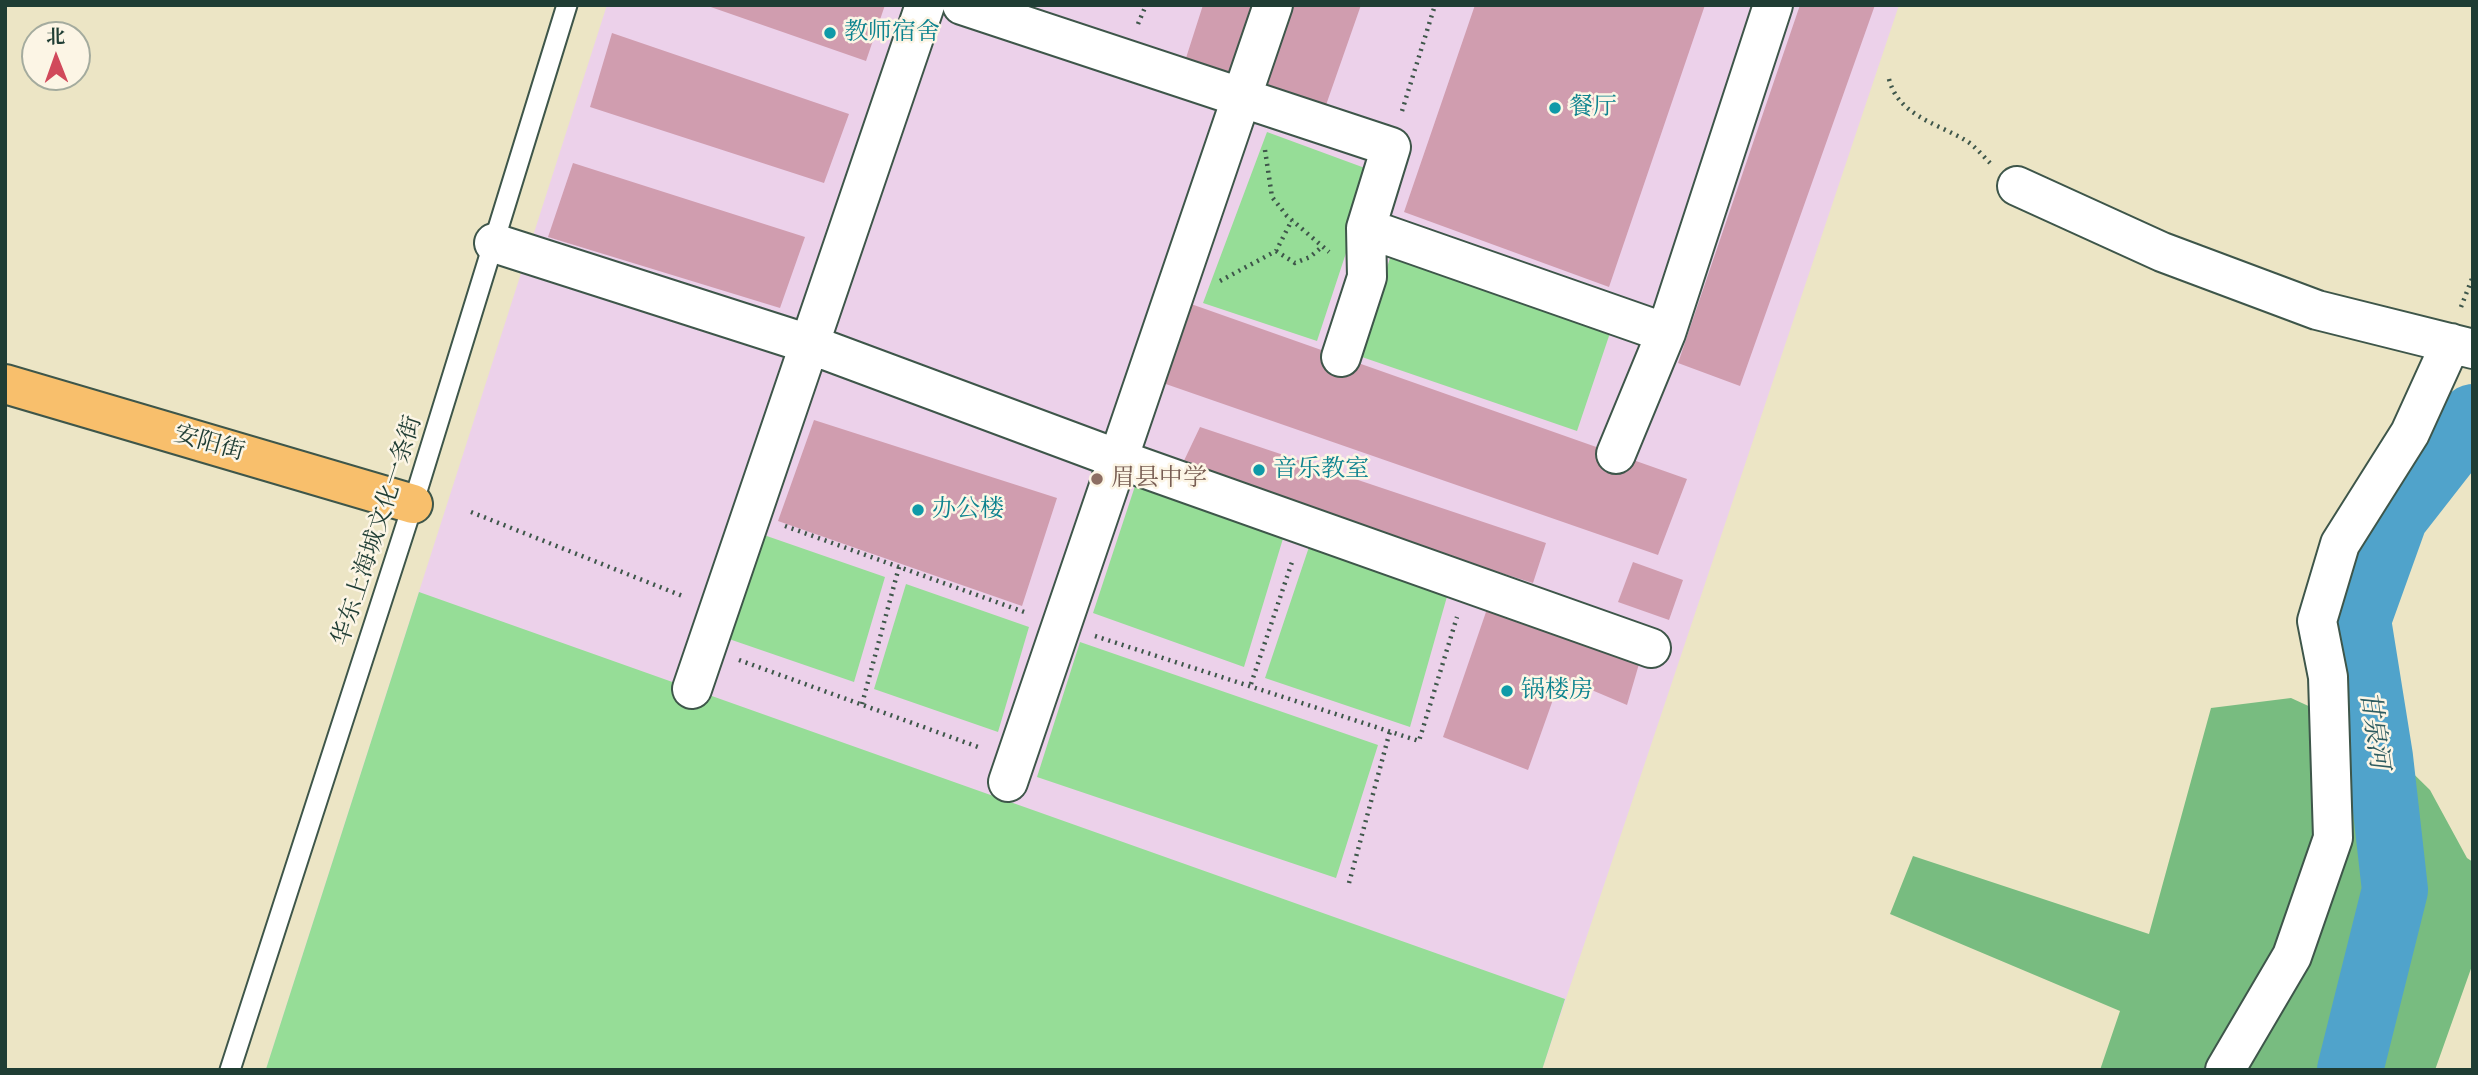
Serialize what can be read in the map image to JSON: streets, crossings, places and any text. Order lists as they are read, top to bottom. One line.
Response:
{"streets":{"main road":["安阳街"],"lane":["华东上海城文化一条街"]},"crossings":[["安阳街","华东上海城文化一条街"]],"water":["甘泉河"],"places":["教师宿舍","餐厅","音乐教室","眉县中学","办公楼","锅楼房"],"north":"top"}
